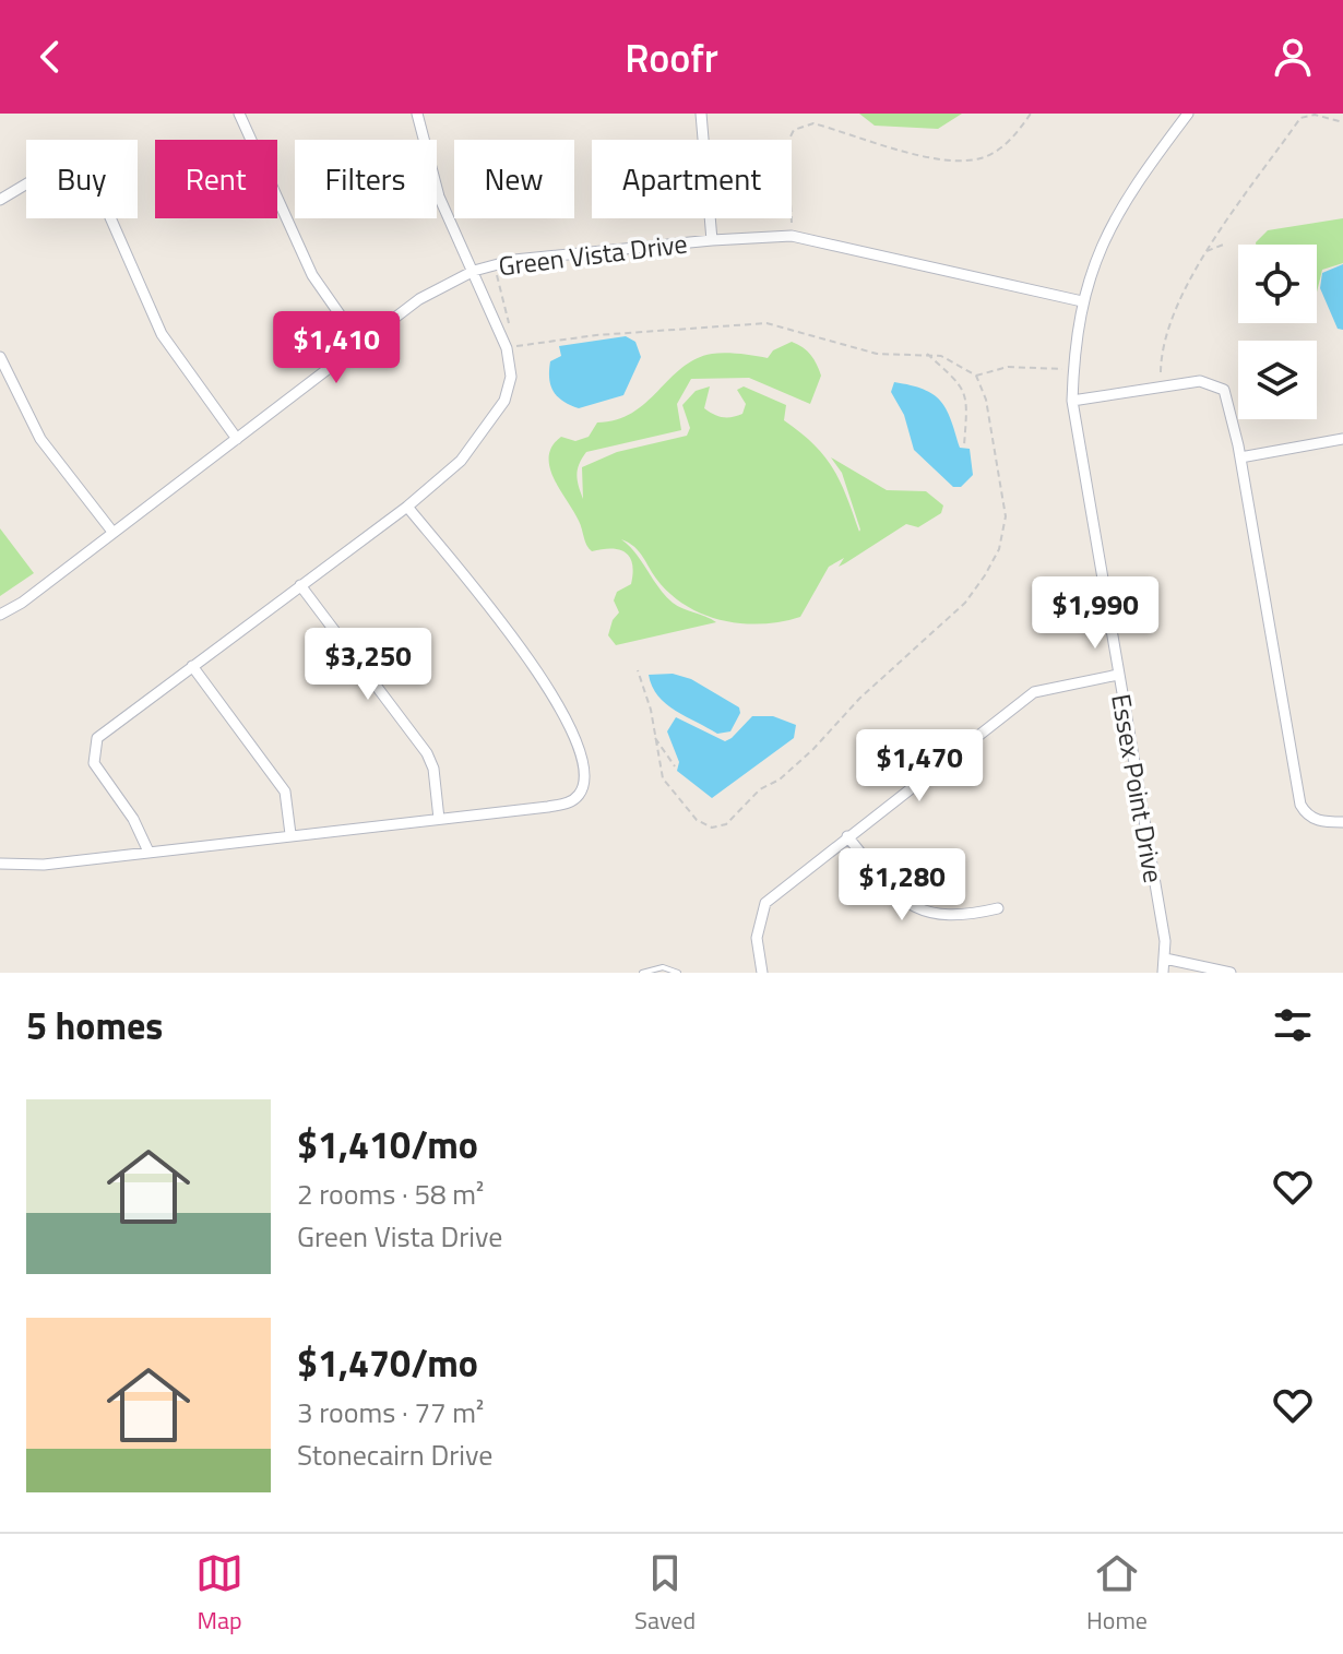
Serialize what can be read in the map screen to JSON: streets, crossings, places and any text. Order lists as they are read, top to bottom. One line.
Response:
{"streets":{"street":["Green Vista Drive","Essex Point Drive"]},"crossings":[["Green Vista Drive","Essex Point Drive"]],"page":{"header":"Roofr","chip":["Buy","Rent","Filters","New","Apartment"],"price":["$1,410","$1,990","$3,250","$1,470","$1,280"],"heading":"5 homes","list":[{"name":"$1,410/mo","note":"2 rooms · 58 m² · Green Vista Drive"},{"name":"$1,470/mo","note":"3 rooms · 77 m² · Stonecairn Drive"}],"tabs":["Map","Saved","Home"]}}
